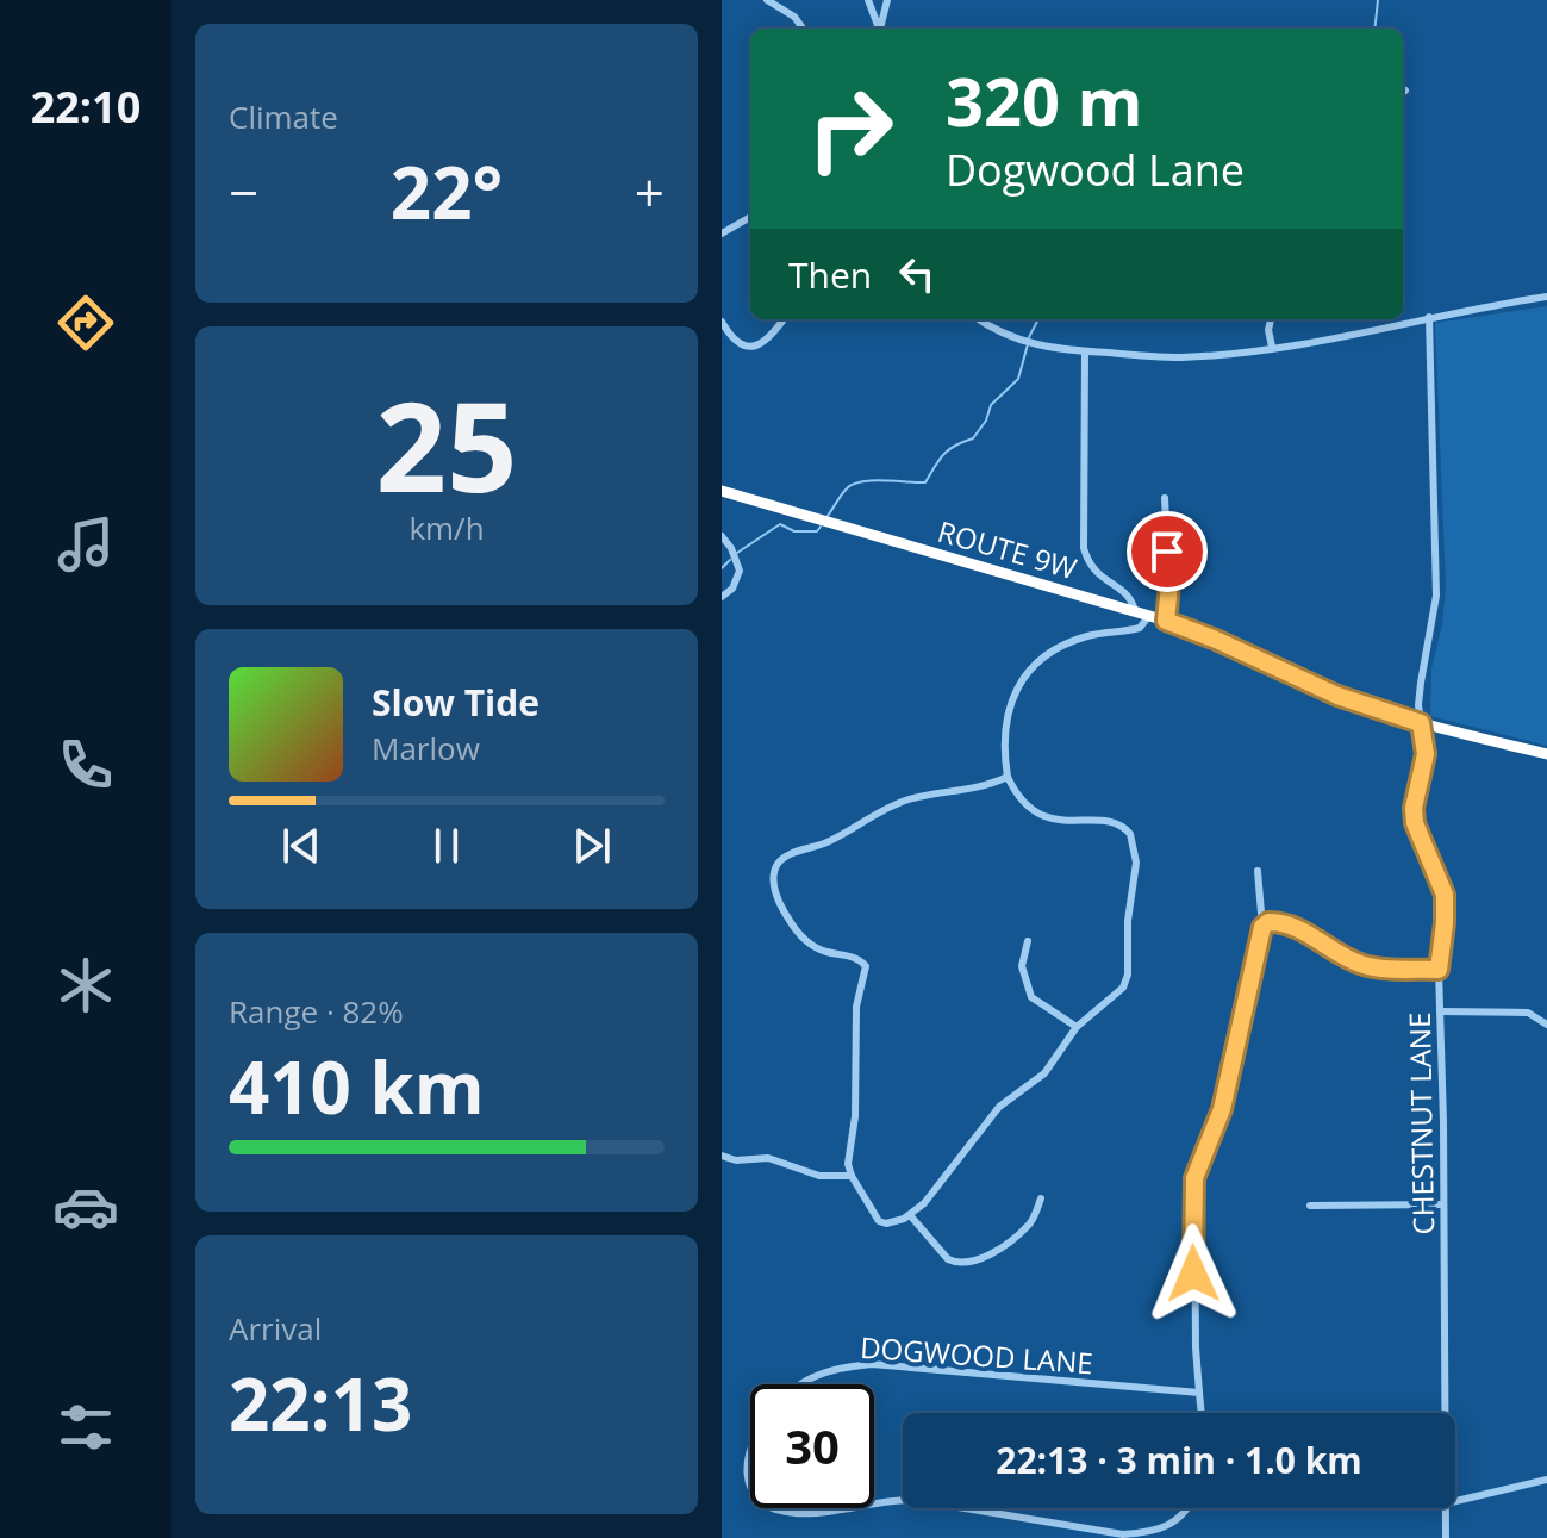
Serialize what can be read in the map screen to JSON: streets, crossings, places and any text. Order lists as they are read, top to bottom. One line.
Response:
{"streets":{"highway":["ROUTE 9W"],"street":["CHESTNUT LANE","DOGWOOD LANE"]},"crossings":[["ROUTE 9W","CHESTNUT LANE"]],"page":{"tabs":"22:10","tile":["Climate",["25","km/h"],["Range · 82%","410 km"],["Arrival","22:13"]],"turn":["320 m","Dogwood Lane"],"heat":["−","22°","+"],"then":"Then","song":["Slow Tide","Marlow"],"limit":"30","trip":"22:13 · 3 min · 1.0 km"}}
